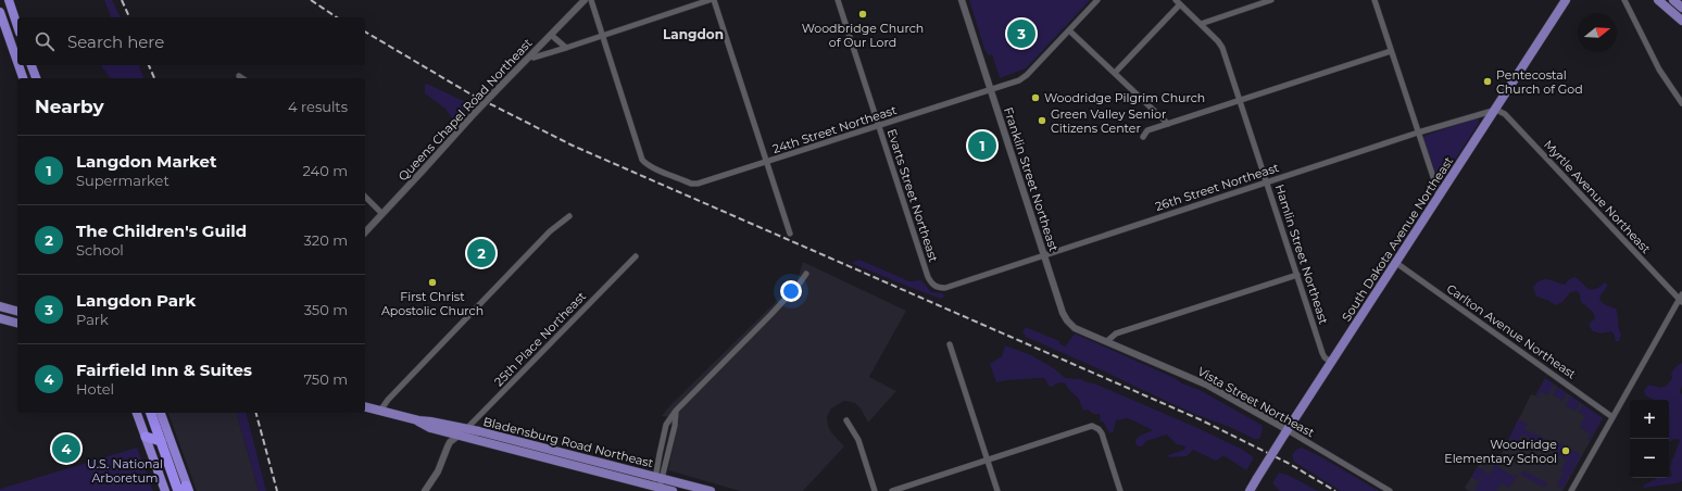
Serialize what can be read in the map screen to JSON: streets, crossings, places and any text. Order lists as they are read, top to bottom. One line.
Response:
{"streets":{"main road":["South Dakota Avenue Northeast","Bladensburg Road Northeast"],"street":["Queens Chapel Road Northeast","24th Street Northeast","Franklin Street Northeast","26th Street Northeast","Evarts Street Northeast","Myrtle Avenue Northeast","Hamlin Street Northeast","Carlton Avenue Northeast","25th Place Northeast","Vista Street Northeast"]},"crossings":[["24th Street Northeast","Franklin Street Northeast"],["24th Street Northeast","Evarts Street Northeast"],["Franklin Street Northeast","26th Street Northeast"],["Franklin Street Northeast","Vista Street Northeast"],["26th Street Northeast","Evarts Street Northeast"],["26th Street Northeast","Myrtle Avenue Northeast"],["26th Street Northeast","South Dakota Avenue Northeast"],["26th Street Northeast","Hamlin Street Northeast"],["Myrtle Avenue Northeast","South Dakota Avenue Northeast"],["South Dakota Avenue Northeast","Hamlin Street Northeast"],["South Dakota Avenue Northeast","Carlton Avenue Northeast"],["South Dakota Avenue Northeast","Vista Street Northeast"],["25th Place Northeast","Bladensburg Road Northeast"]],"districts":["Langdon"],"parks":["U.S. National Arboretum"],"places":["Woodbridge Church of Our Lord","Pentecostal Church of God","Woodridge Pilgrim Church","Green Valley Senior Citizens Center","First Christ Apostolic Church","Woodridge Elementary School"],"north":"right","page":{"pins":["3","1","2","4"],"search":"Search here","heading":["Nearby","4 results"],"list":[{"mark":"1","name":"Langdon Market","note":"Supermarket","value":"240 m"},{"mark":"2","name":"The Children's Guild","note":"School","value":"320 m"},{"mark":"3","name":"Langdon Park","note":"Park","value":"350 m"},{"mark":"4","name":"Fairfield Inn & Suites","note":"Hotel","value":"750 m"}],"map_buttons":["+","−"]}}
